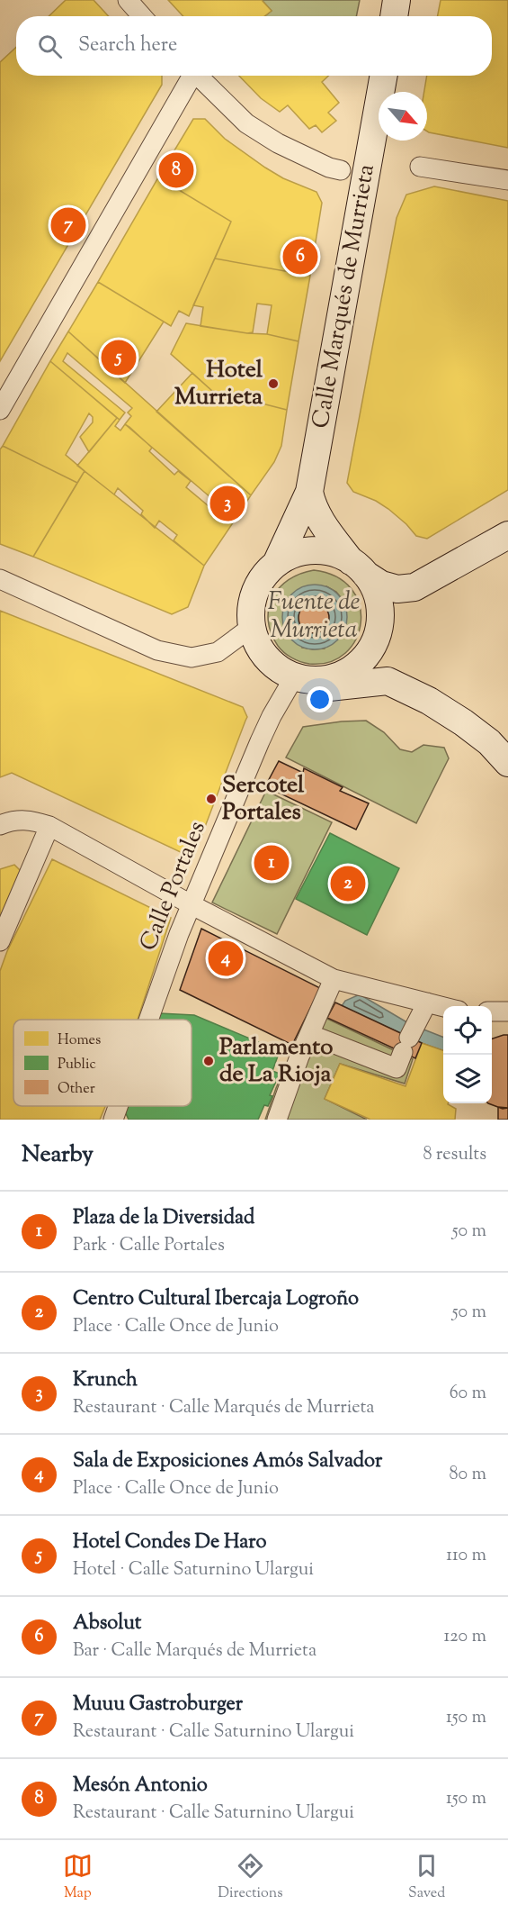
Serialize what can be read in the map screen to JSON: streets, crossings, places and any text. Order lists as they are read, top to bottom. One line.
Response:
{"streets":{"main road":["Calle Marqués de Murrieta"],"street":["Calle Portales"]},"crossings":[["Calle Marqués de Murrieta","Calle Portales"]],"water":["Fuente de Murrieta"],"places":["Hotel Murrieta","Sercotel Portales","Parlamento de La Rioja"],"legend":["Homes","Public","Other"],"north":"bottom right","page":{"search":"Search here","pins":["8","7","6","5","3","1","2","4"],"heading":["Nearby","8 results"],"list":[{"mark":"1","name":"Plaza de la Diversidad","note":"Park · Calle Portales","value":"50 m"},{"mark":"2","name":"Centro Cultural Ibercaja Logroño","note":"Place · Calle Once de Junio","value":"50 m"},{"mark":"3","name":"Krunch","note":"Restaurant · Calle Marqués de Murrieta","value":"60 m"},{"mark":"4","name":"Sala de Exposiciones Amós Salvador","note":"Place · Calle Once de Junio","value":"80 m"},{"mark":"5","name":"Hotel Condes De Haro","note":"Hotel · Calle Saturnino Ulargui","value":"110 m"},{"mark":"6","name":"Absolut","note":"Bar · Calle Marqués de Murrieta","value":"120 m"},{"mark":"7","name":"Muuu Gastroburger","note":"Restaurant · Calle Saturnino Ulargui","value":"150 m"},{"mark":"8","name":"Mesón Antonio","note":"Restaurant · Calle Saturnino Ulargui","value":"150 m"}],"nav":["Map","Directions","Saved"]}}
